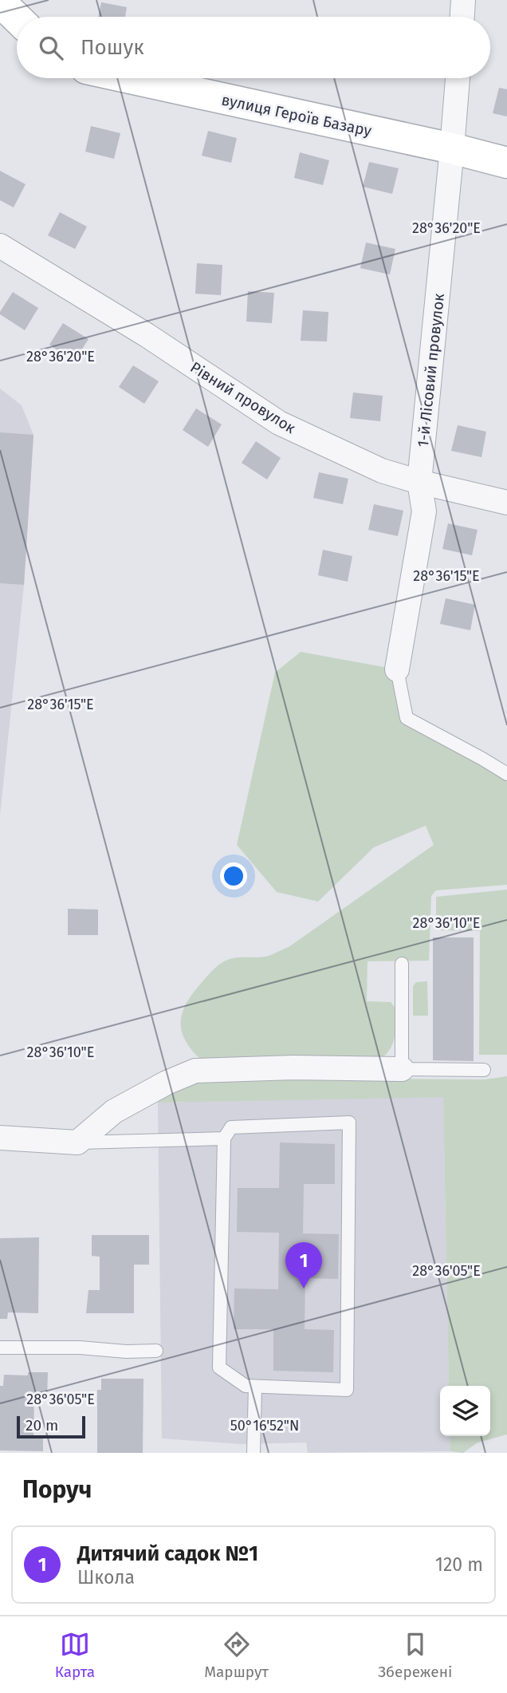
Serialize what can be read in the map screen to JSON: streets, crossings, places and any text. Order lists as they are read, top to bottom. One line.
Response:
{"streets":{"main road":["вулиця Героїв Базару"],"street":["1-й Лісовий провулок","Рівний провулок"]},"crossings":[["вулиця Героїв Базару","1-й Лісовий провулок"],["1-й Лісовий провулок","Рівний провулок"]],"scale_bar":"20 m","page":{"search":"Пошук","pins":"1","scale":"20 m","heading":"Поруч","list":[{"mark":"1","name":"Дитячий садок №1","note":"Школа","value":"120 m"}],"nav":["Карта","Маршрут","Збережені"]},"coordinates":["28°36'20\"E","28°36'15\"E","28°36'10\"E","28°36'05\"E","50°16'52\"N"]}
